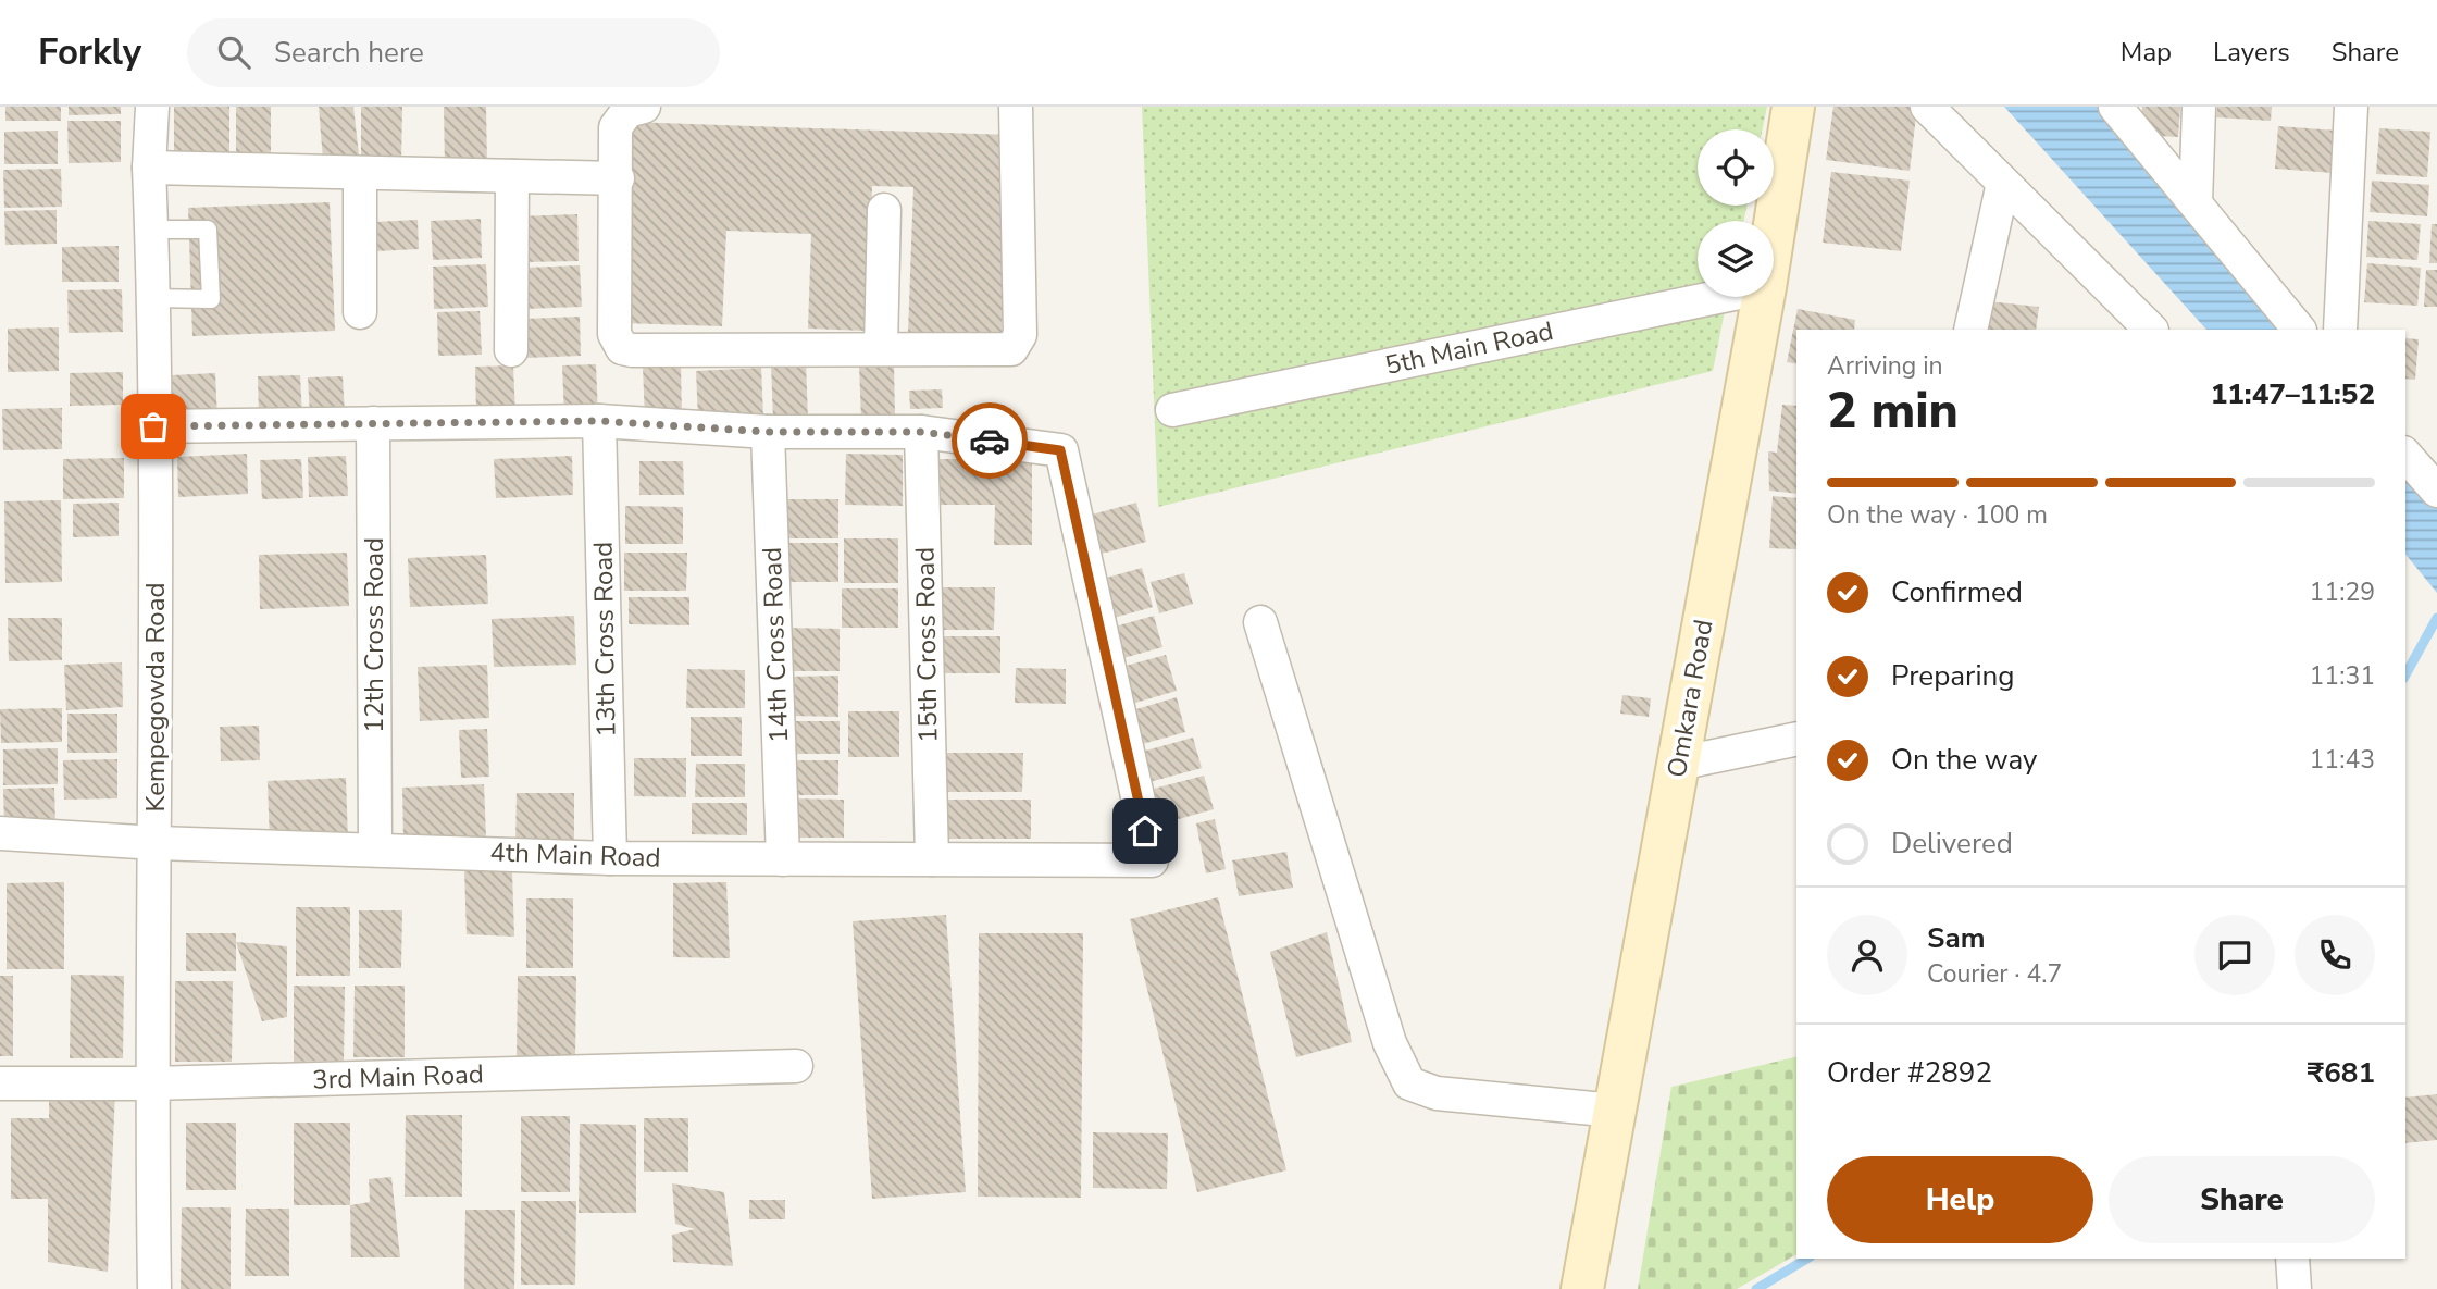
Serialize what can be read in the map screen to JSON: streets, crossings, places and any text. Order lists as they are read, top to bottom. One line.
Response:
{"streets":{"street":["5th Main Road","12th Cross Road","13th Cross Road","14th Cross Road","15th Cross Road","Kempegowda Road","Omkara Road","4th Main Road","3rd Main Road"]},"crossings":[["12th Cross Road","4th Main Road"],["13th Cross Road","4th Main Road"],["14th Cross Road","4th Main Road"],["15th Cross Road","4th Main Road"],["Kempegowda Road","4th Main Road"],["Kempegowda Road","3rd Main Road"]],"page":{"header":"Forkly","search":"Search here","nav":["Map","Layers","Share"],"heading":["2 min","Arriving in","11:47–11:52"],"panel":["Sam","Courier · 4.7","Order #2892","₹681"],"bar":"On the way · 100 m","list":[["Confirmed","11:29"],["Preparing","11:31"],["On the way","11:43"],"Delivered"],"buttons":["Help","Share"]}}
